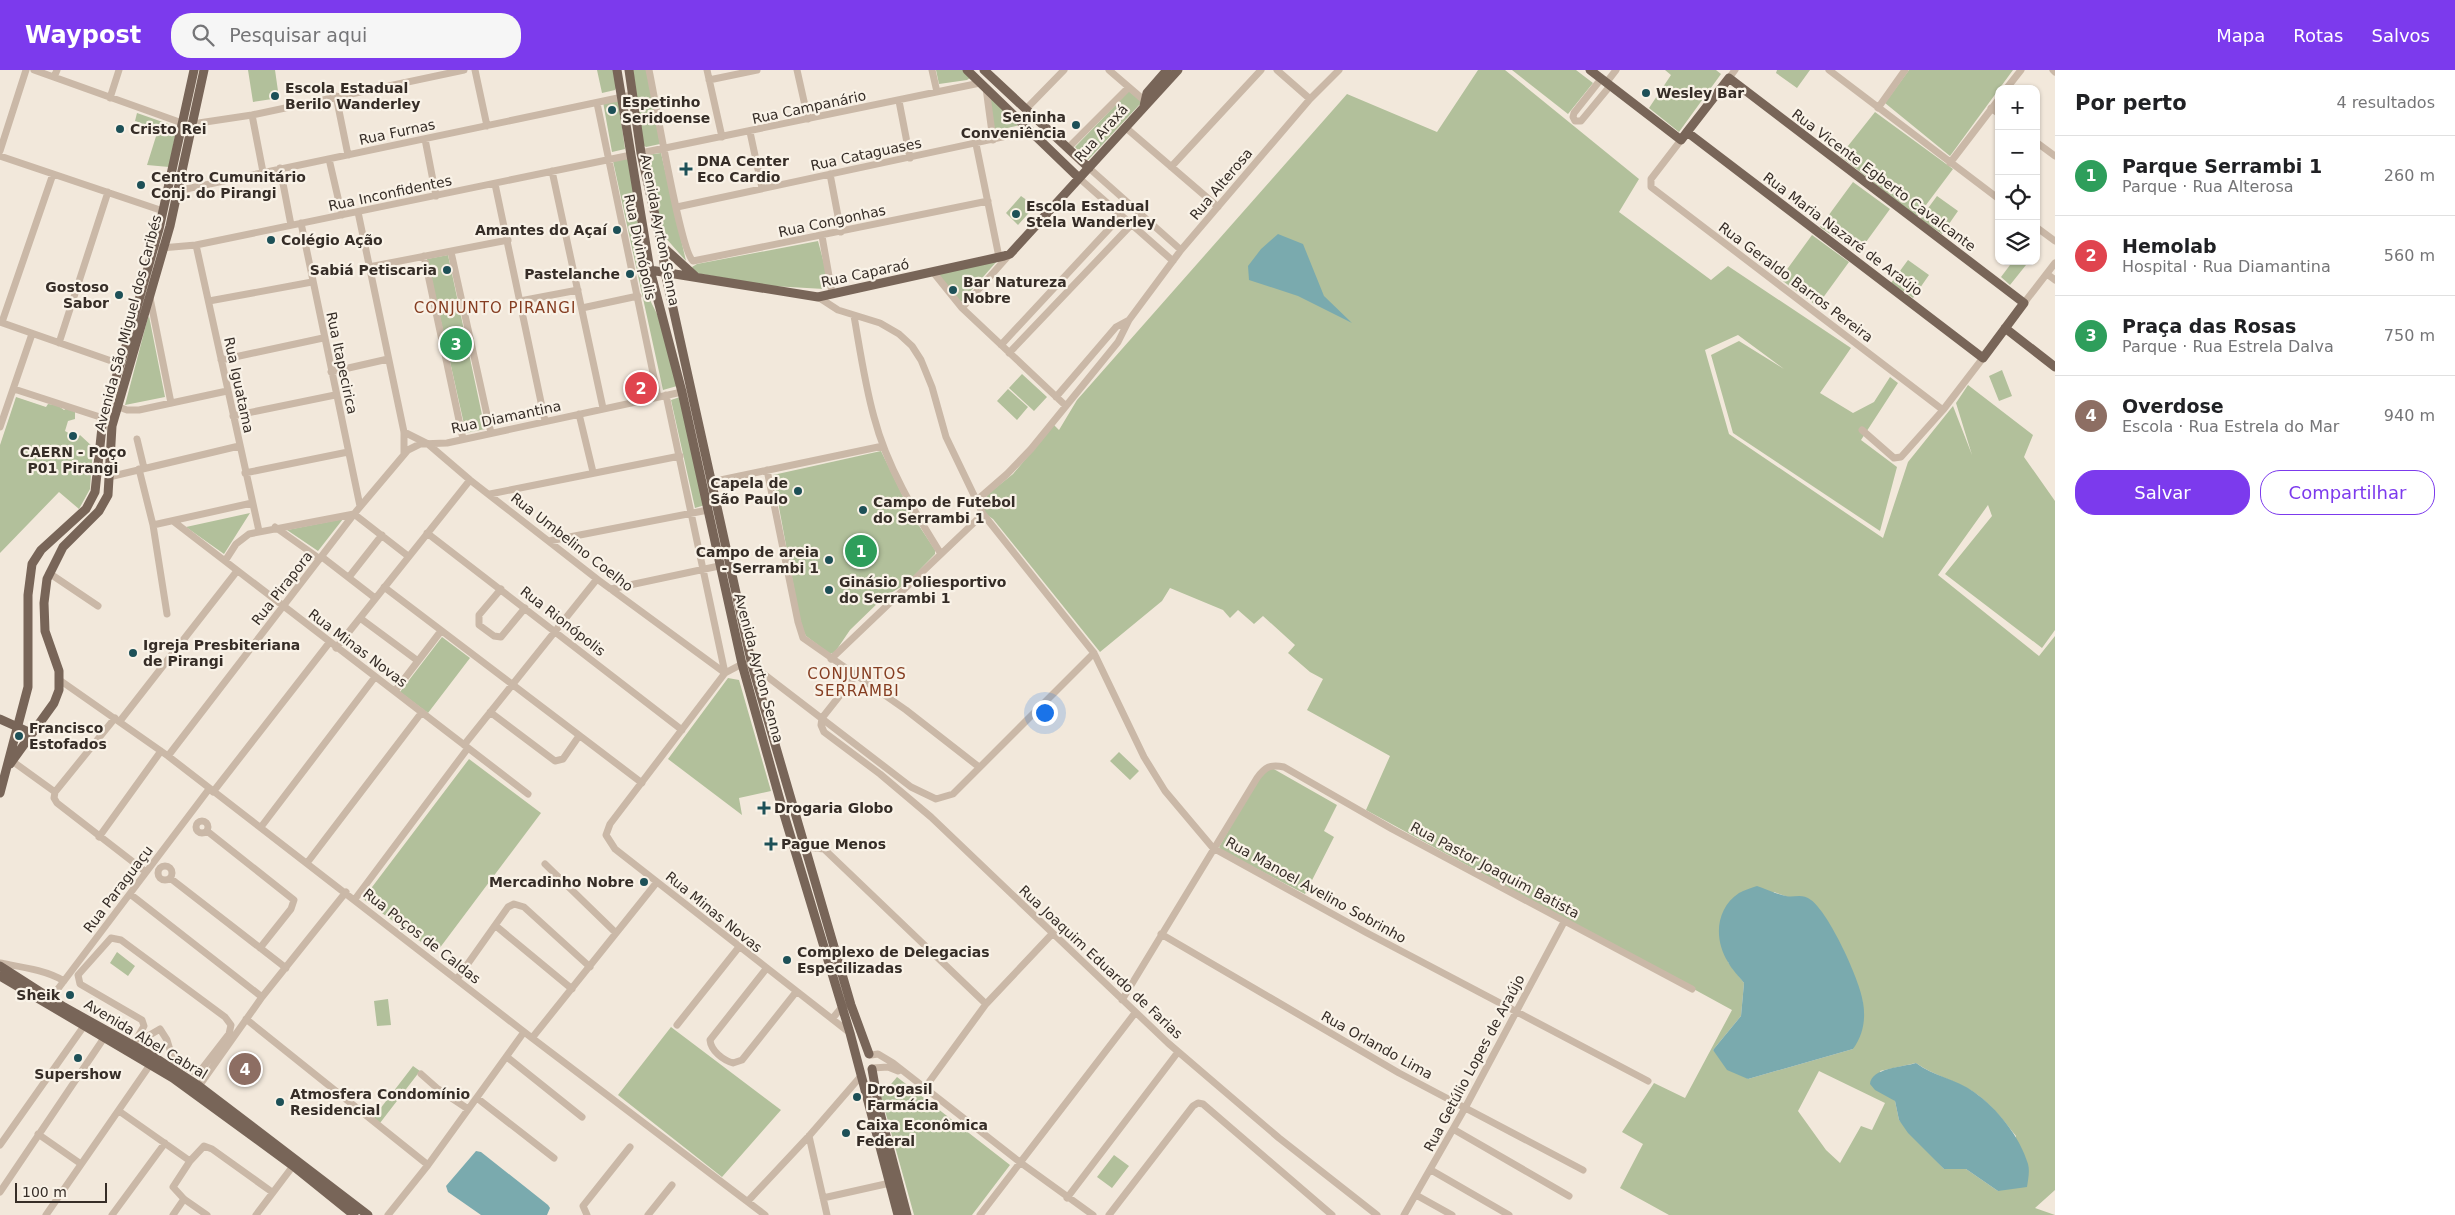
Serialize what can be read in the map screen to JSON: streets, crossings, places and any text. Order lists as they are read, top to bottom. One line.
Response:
{"streets":{"main road":["Rua Araxá","Rua Vicente Egberto Cavalcante","Avenida Ayrton Senna","Rua Maria Nazaré de Araújo","Rua Caparaó","Avenida São Miguel dos Caribés","Avenida Abel Cabral"],"street":["Rua Campanário","Rua Furnas","Rua Cataguases","Rua Alterosa","Rua Inconfidentes","Rua Congonhas","Rua Divinópolis","Rua Geraldo Barros Pereira","Rua Itapecirica","Rua Iguatama","Rua Diamantina","Rua Umbelino Coelho","Rua Pirapora","Rua Rionópolis","Rua Minas Novas","Rua Pastor Joaquim Batista","Rua Paraguaçu","Rua Manoel Avelino Sobrinho","Rua Poços de Caldas","Rua Joaquim Eduardo de Farias","Rua Orlando Lima","Rua Getúlio Lopes de Araújo"]},"crossings":[["Rua Campanário","Avenida Ayrton Senna"],["Rua Furnas","Avenida Ayrton Senna"],["Rua Furnas","Rua Divinópolis"],["Rua Furnas","Avenida São Miguel dos Caribés"],["Rua Araxá","Rua Caparaó"],["Rua Cataguases","Rua Congonhas"],["Rua Alterosa","Rua Manoel Avelino Sobrinho"],["Rua Inconfidentes","Avenida Ayrton Senna"],["Rua Inconfidentes","Rua Divinópolis"],["Rua Inconfidentes","Avenida São Miguel dos Caribés"],["Rua Inconfidentes","Rua Itapecirica"],["Rua Inconfidentes","Rua Iguatama"],["Avenida Ayrton Senna","Rua Caparaó"],["Avenida Ayrton Senna","Rua Diamantina"],["Avenida Ayrton Senna","Rua Minas Novas"],["Avenida Ayrton Senna","Rua Joaquim Eduardo de Farias"],["Rua Divinópolis","Rua Diamantina"],["Rua Divinópolis","Rua Umbelino Coelho"],["Rua Caparaó","Rua Manoel Avelino Sobrinho"],["Avenida São Miguel dos Caribés","Rua Poços de Caldas"],["Rua Itapecirica","Rua Diamantina"],["Rua Itapecirica","Rua Pirapora"],["Rua Diamantina","Rua Umbelino Coelho"],["Rua Diamantina","Rua Pirapora"],["Rua Pirapora","Rua Minas Novas"],["Rua Pirapora","Rua Poços de Caldas"],["Rua Minas Novas","Rua Paraguaçu"],["Rua Pastor Joaquim Batista","Rua Manoel Avelino Sobrinho"],["Rua Pastor Joaquim Batista","Rua Getúlio Lopes de Araújo"],["Rua Paraguaçu","Rua Poços de Caldas"],["Rua Paraguaçu","Avenida Abel Cabral"],["Rua Manoel Avelino Sobrinho","Rua Getúlio Lopes de Araújo"],["Rua Orlando Lima","Rua Getúlio Lopes de Araújo"]],"districts":["CONJUNTO PIRANGI","CONJUNTOS SERRAMBI"],"places":{"other":["Wesley Bar","Escola Estadual Berilo Wanderley","Espetinho Seridoense","Seninha Conveniência","Cristo Rei","Centro Cumunitário Conj. do Pirangi","Escola Estadual Stela Wanderley","Amantes do Açaí","Colégio Ação","Sabiá Petiscaria","Pastelanche","Bar Natureza Nobre","Gostoso Sabor","CAERN - Poço P01 Pirangi","Capela de São Paulo","Campo de Futebol do Serrambi 1","Campo de areia - Serrambi 1","Ginásio Poliesportivo do Serrambi 1","Igreja Presbiteriana de Pirangi","Francisco Estofados","Mercadinho Nobre","Complexo de Delegacias Especilizadas","Sheik","Supershow","Drogasil Farmácia","Atmosfera Condomínio Residencial","Caixa Econômica Federal"],"health":["DNA Center Eco Cardio","Drogaria Globo","Pague Menos"]},"scale_bar":"100 m","page":{"header":"Waypost","search":"Pesquisar aqui","nav":["Mapa","Rotas","Salvos"],"heading":["Por perto","4 resultados"],"map_buttons":["+","−"],"list":[{"mark":"1","name":"Parque Serrambi 1","note":"Parque · Rua Alterosa","value":"260 m"},{"mark":"2","name":"Hemolab","note":"Hospital · Rua Diamantina","value":"560 m"},{"mark":"3","name":"Praça das Rosas","note":"Parque · Rua Estrela Dalva","value":"750 m"},{"mark":"4","name":"Overdose","note":"Escola · Rua Estrela do Mar","value":"940 m"}],"pins":["3","2","1","4"],"buttons":["Salvar","Compartilhar"],"scale":"100 m"}}
